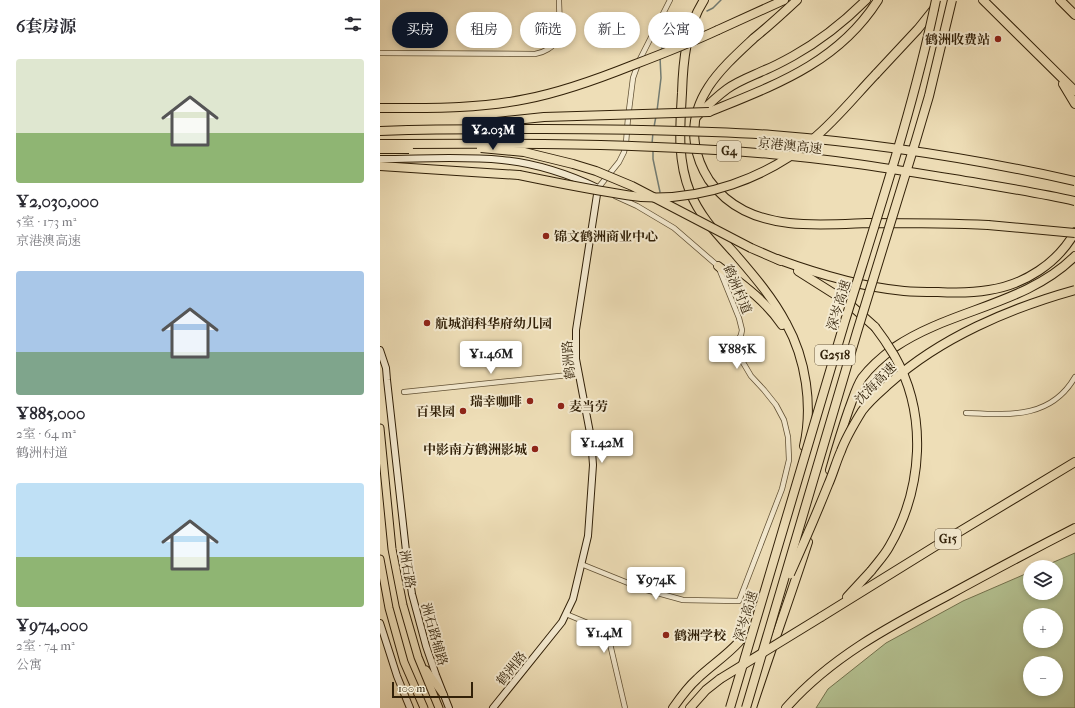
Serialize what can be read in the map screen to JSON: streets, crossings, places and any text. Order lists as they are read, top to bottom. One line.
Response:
{"streets":{"highway":["京港澳高速","G4","深岑高速","G2518","沈海高速","G15"],"main road":["洲石路"],"street":["鹤洲村道","鹤洲路","洲石路辅路"]},"crossings":[["鹤洲村道","鹤洲路"],["深岑高速","沈海高速"]],"places":["鹤洲收费站","锦文鹤洲商业中心","航城润科华府幼儿园","瑞幸咖啡","麦当劳","百果园","中影南方鹤洲影城","鹤洲学校"],"scale_bar":"100 m","page":{"heading":"6套房源","chip":["买房","租房","筛选","新上","公寓"],"list":[{"name":"¥2,030,000","note":"5室 · 173 m² · 京港澳高速"},{"name":"¥885,000","note":"2室 · 64 m² · 鹤洲村道"},{"name":"¥974,000","note":"2室 · 74 m² · 公寓"}],"price":["¥2.03M","¥885K","¥1.46M","¥1.42M","¥974K","¥1.4M"],"map_buttons":["+","−"],"scale":"100 m"}}
